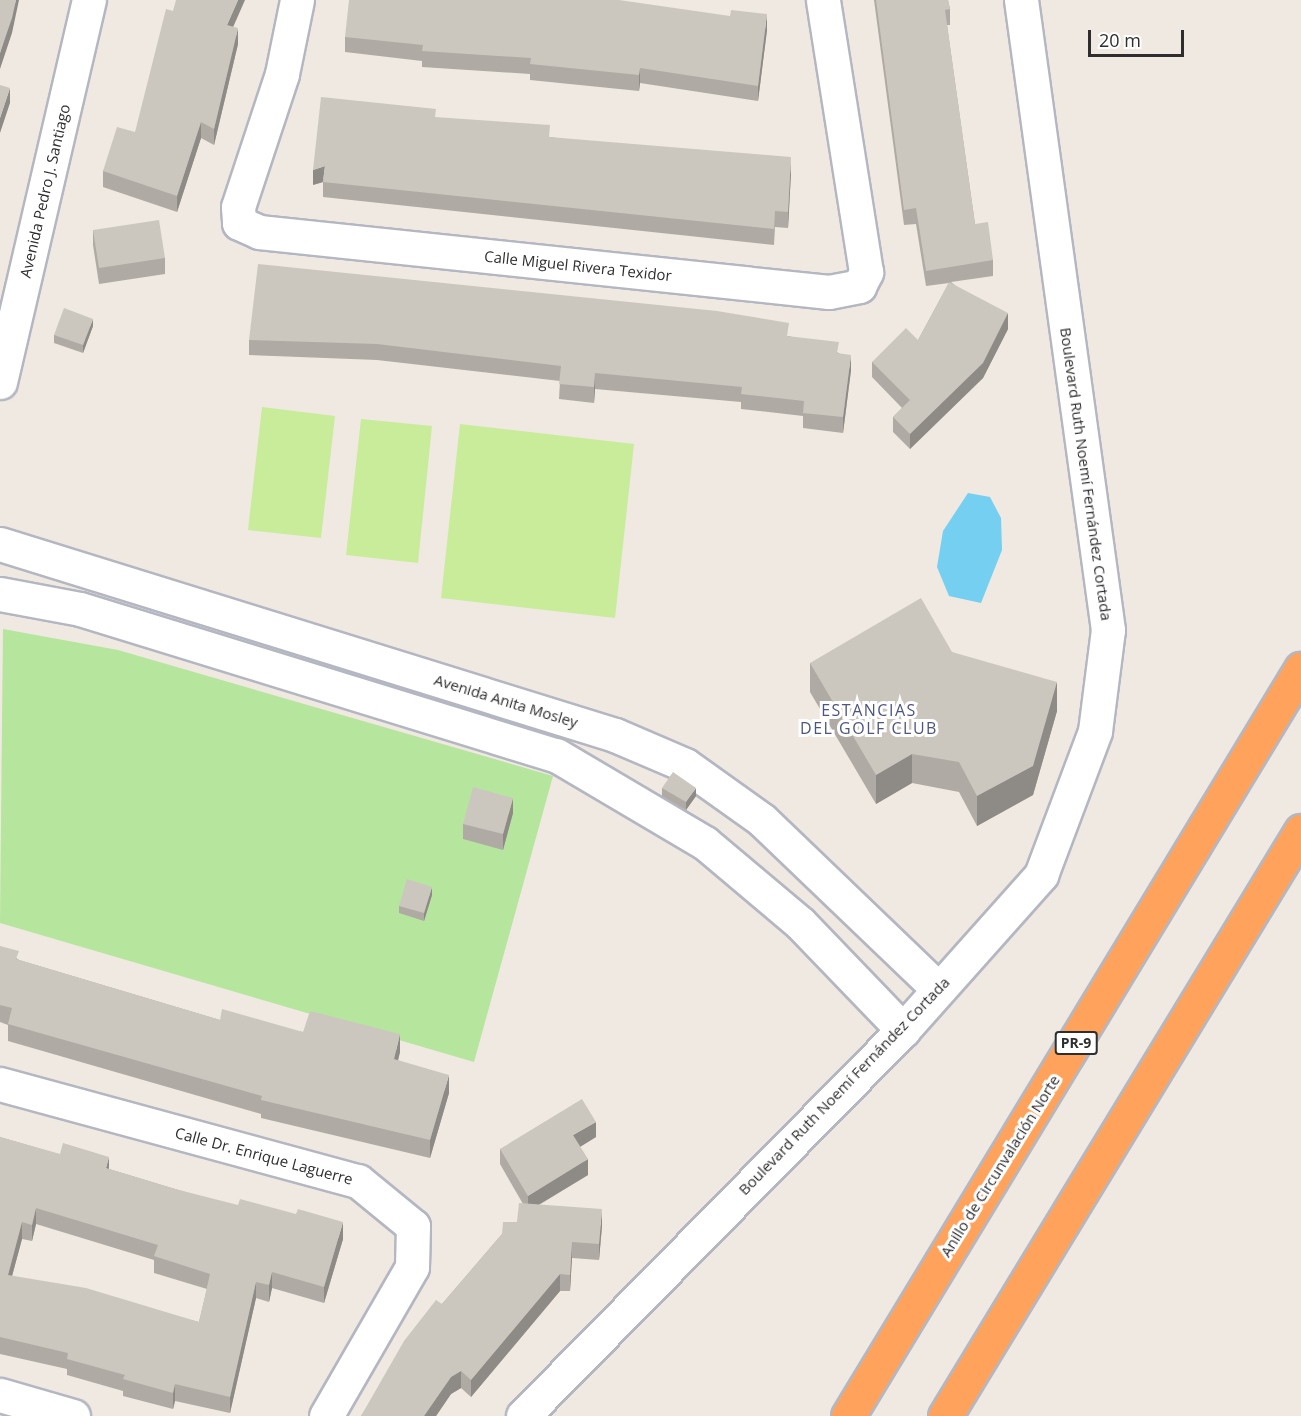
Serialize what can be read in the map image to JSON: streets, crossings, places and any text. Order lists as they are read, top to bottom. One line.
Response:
{"streets":{"highway":["PR-9","Anillo de Circunvalación Norte"],"street":["Avenida Pedro J. Santiago","Calle Miguel Rivera Texidor","Boulevard Ruth Noemí Fernández Cortada","Avenida Anita Mosley","Calle Dr. Enrique Laguerre"]},"crossings":[["Boulevard Ruth Noemí Fernández Cortada","Avenida Anita Mosley"]],"districts":["ESTANCIAS DEL GOLF CLUB"],"scale_bar":"20 m"}
